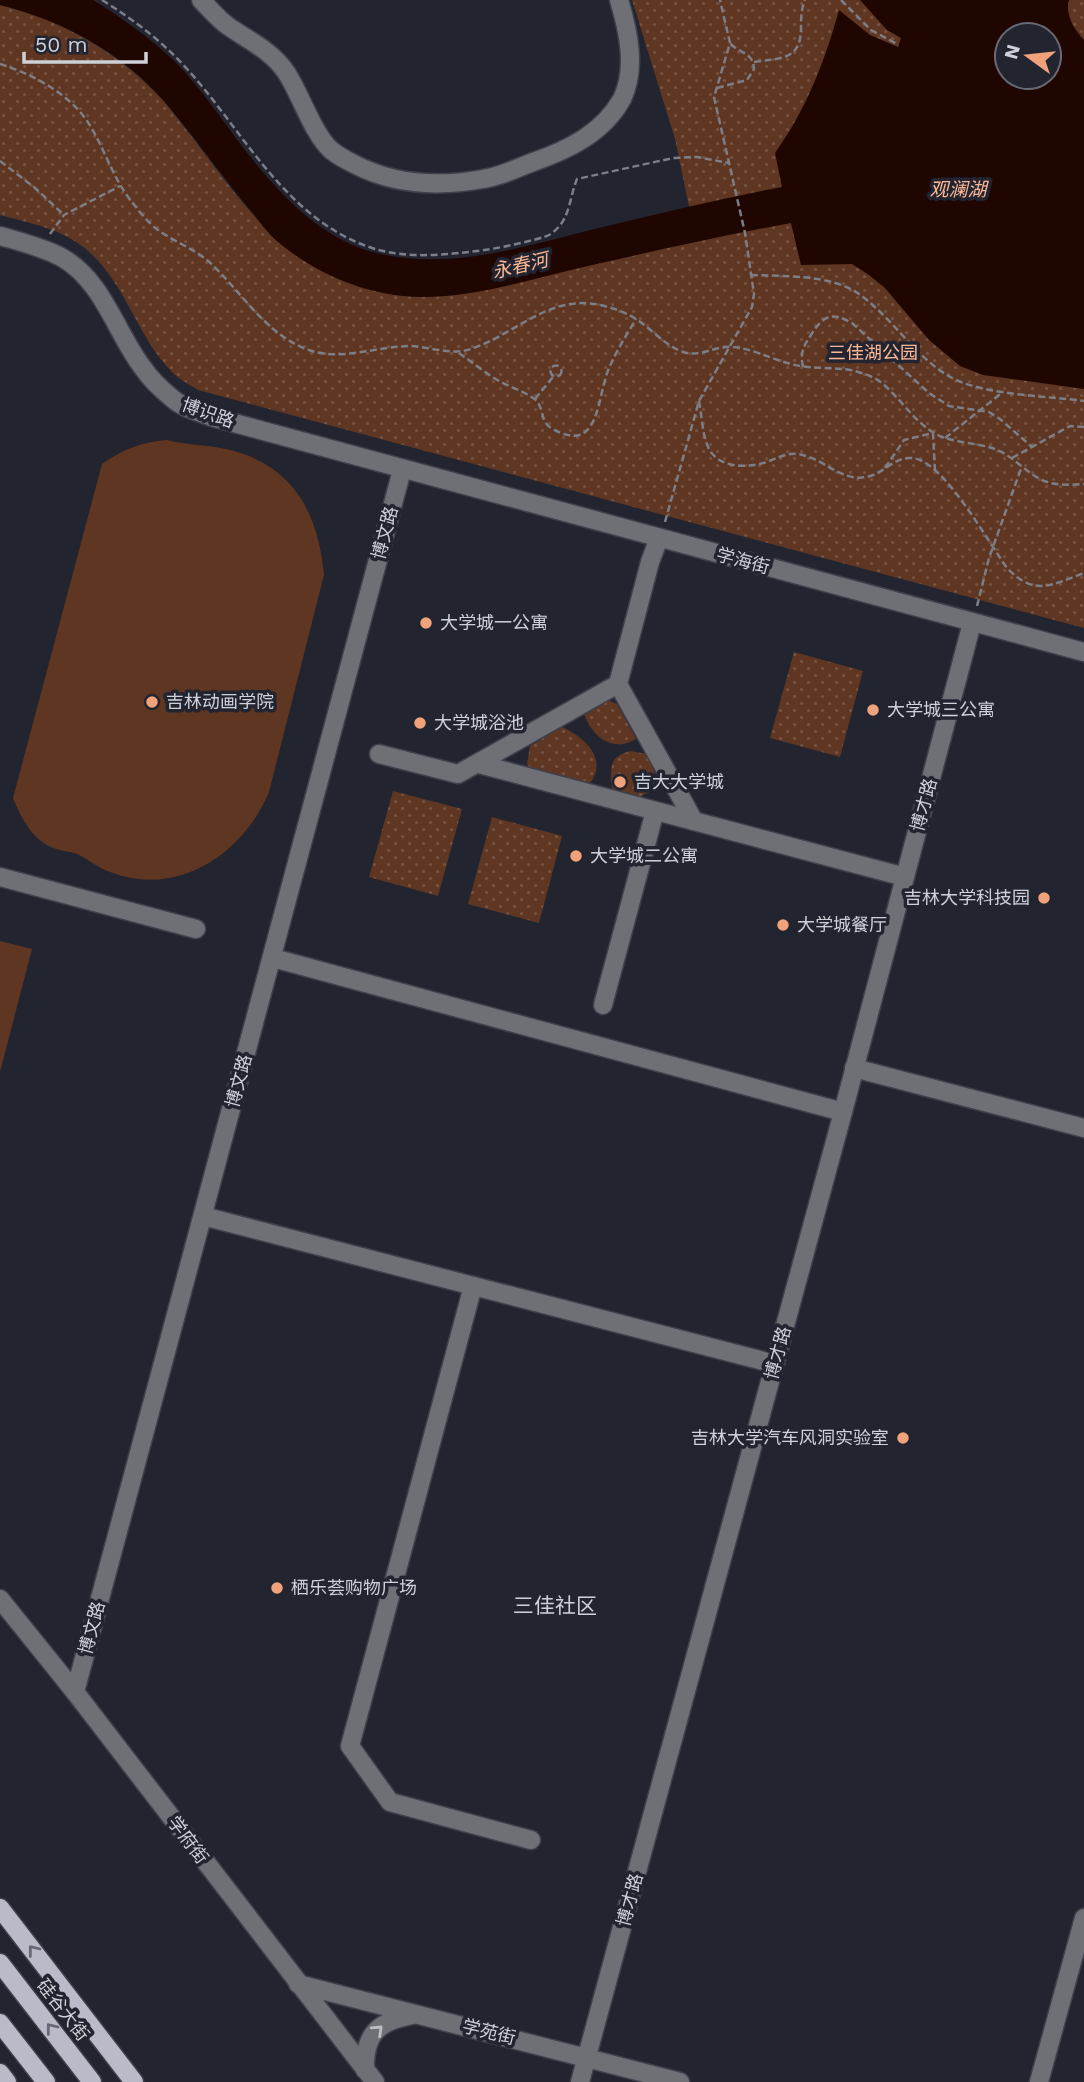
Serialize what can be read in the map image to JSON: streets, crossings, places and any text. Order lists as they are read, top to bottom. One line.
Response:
{"streets":{"main road":["硅谷大街"],"street":["博识路","博文路","学海街","博才路","学府街","学苑街"]},"crossings":[["博识路","博文路"],["博识路","学海街"],["博文路","学海街"],["博文路","学府街"],["学海街","博才路"],["博才路","学苑街"],["学府街","学苑街"]],"districts":["三佳社区"],"water":["观澜湖","永春河"],"parks":["三佳湖公园"],"places":["大学城一公寓","吉林动画学院","大学城三公寓","大学城浴池","吉大大学城","大学城二公寓","吉林大学科技园","大学城餐厅","吉林大学汽车风洞实验室","栖乐荟购物广场"],"scale_bar":"50 m","north":"left"}
